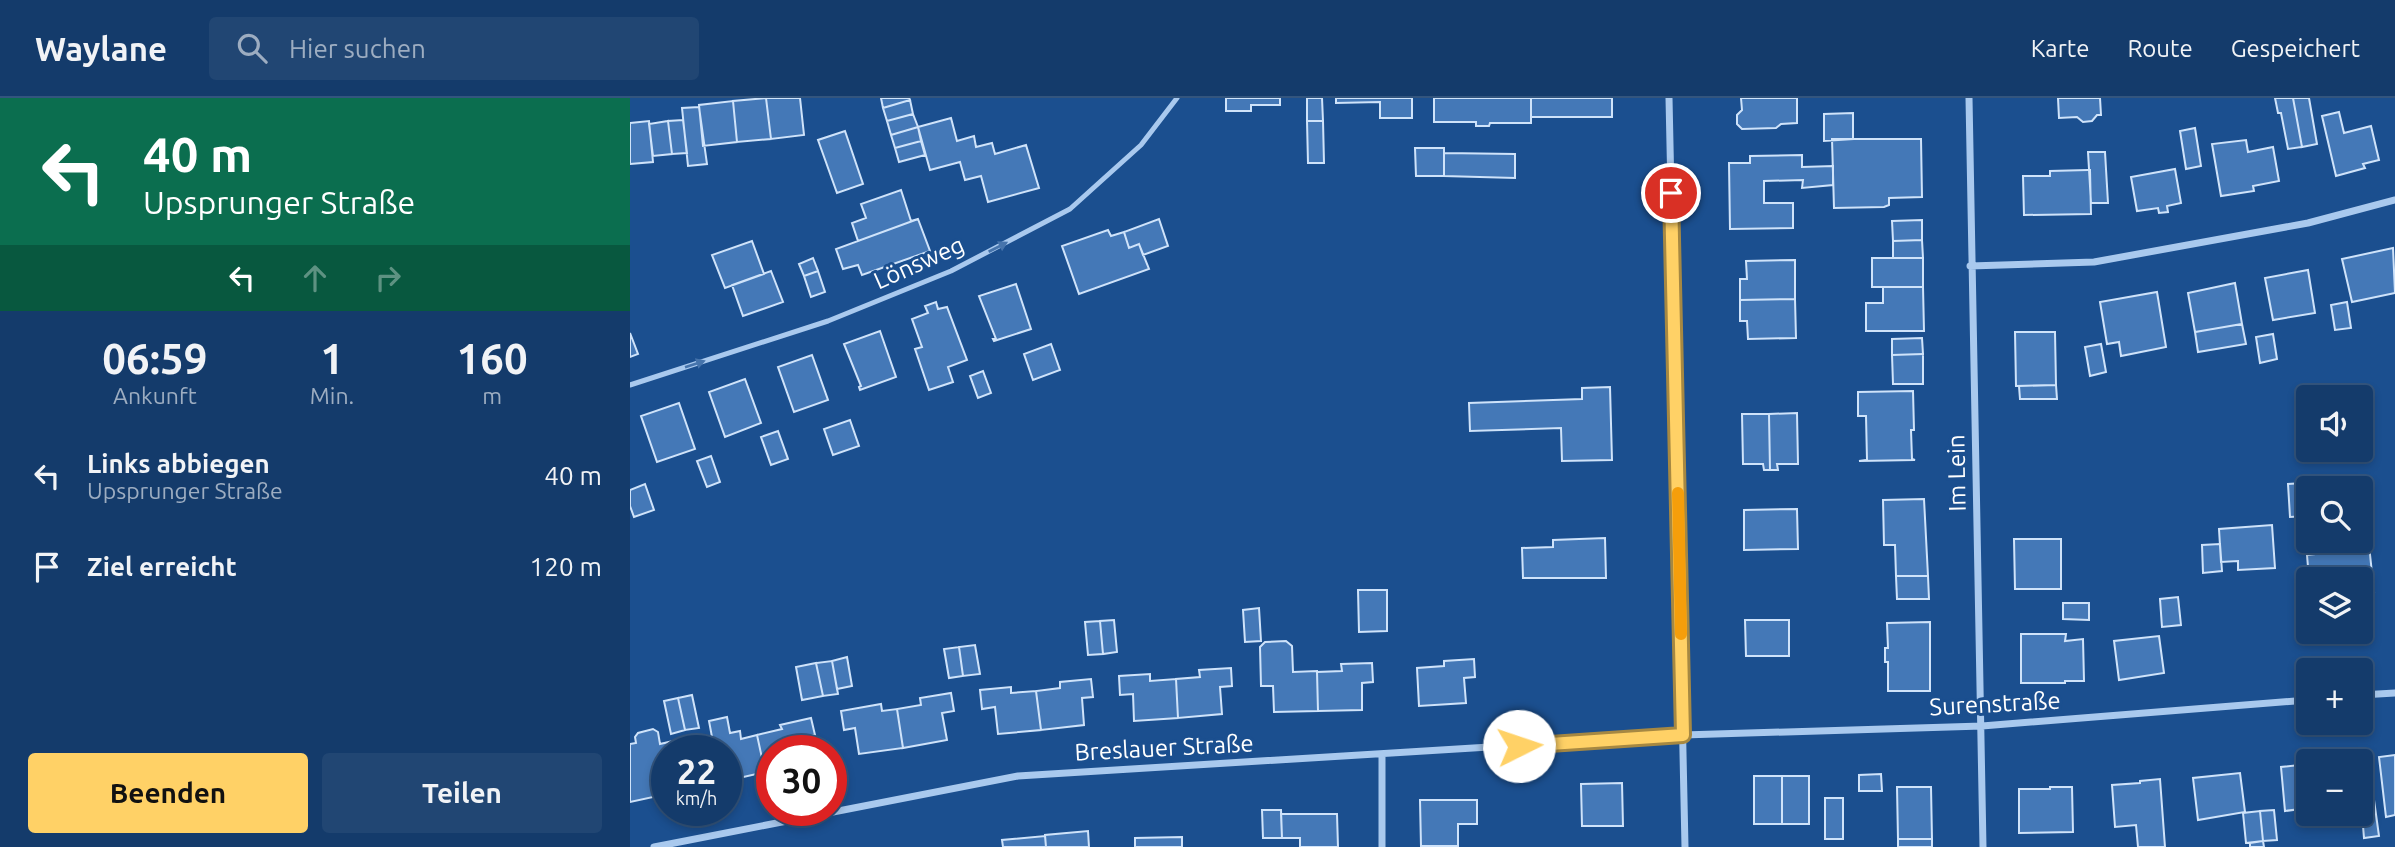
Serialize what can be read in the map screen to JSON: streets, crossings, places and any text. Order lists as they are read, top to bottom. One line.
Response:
{"streets":{"street":["Im Lein","Surenstraße","Breslauer Straße"],"lane":["Lönsweg"]},"crossings":[["Im Lein","Surenstraße"],["Surenstraße","Breslauer Straße"]],"one_way":["Lönsweg"],"page":{"header":"Waylane","search":"Hier suchen","nav":["Karte","Route","Gespeichert"],"turn":["40 m","Upsprunger Straße"],"eta":["06:59","Ankunft","1","Min.","160","m"],"map_buttons":["+","−"],"list":[{"name":"Links abbiegen","note":"Upsprunger Straße","value":"40 m"},{"name":"Ziel erreicht","value":"120 m"}],"speed":"22 km/h","limit":"30","buttons":["Beenden","Teilen"]}}
